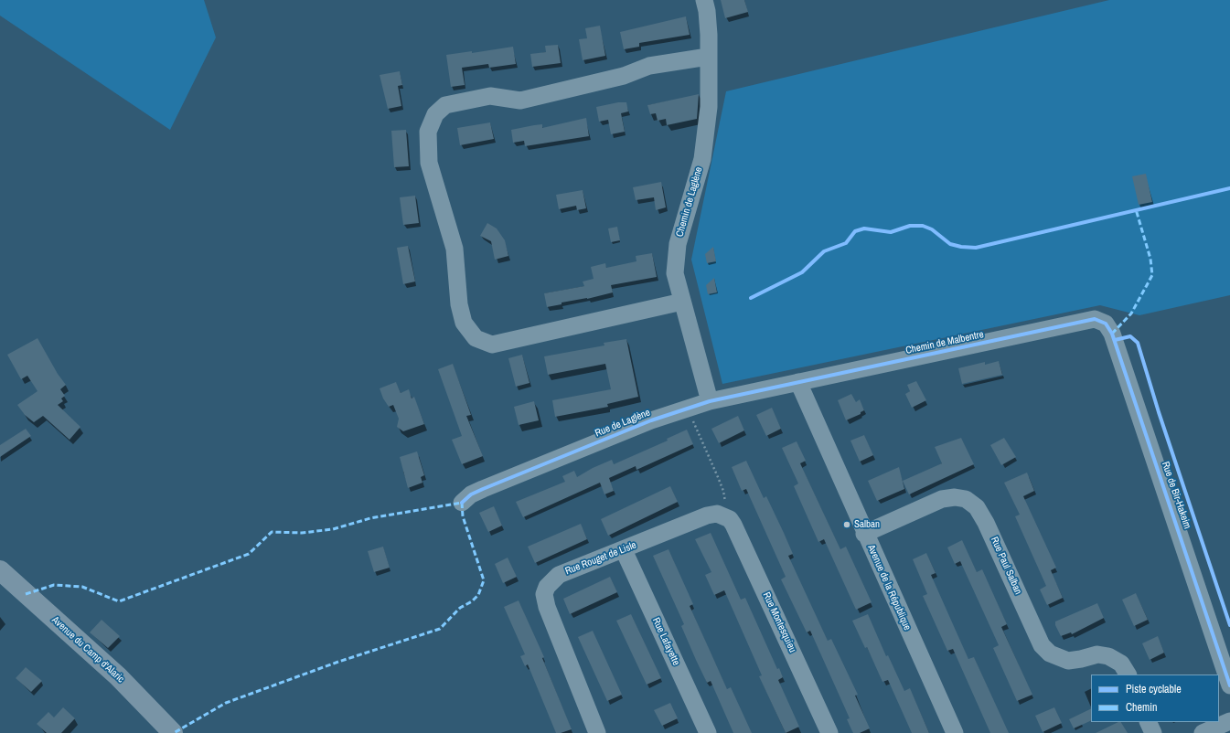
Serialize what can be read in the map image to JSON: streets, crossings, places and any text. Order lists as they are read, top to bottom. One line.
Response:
{"streets":{"main road":["Avenue du Camp d'Alaric"],"street":["Chemin de Laglène","Chemin de Malbentre","Rue de Laglène","Rue de Bir-Hakeim","Rue Rouget de Lisle","Rue Paul Salban","Avenue de la République","Rue Montesquieu","Rue Lafayette"]},"crossings":[["Chemin de Laglène","Rue de Laglène"],["Chemin de Malbentre","Rue de Laglène"],["Chemin de Malbentre","Rue de Bir-Hakeim"],["Chemin de Malbentre","Avenue de la République"],["Rue de Laglène","Avenue de la République"],["Rue Rouget de Lisle","Rue Montesquieu"],["Rue Rouget de Lisle","Rue Lafayette"],["Rue Paul Salban","Avenue de la République"]],"places":["Salban"],"legend":["Piste cyclable","Chemin"]}
